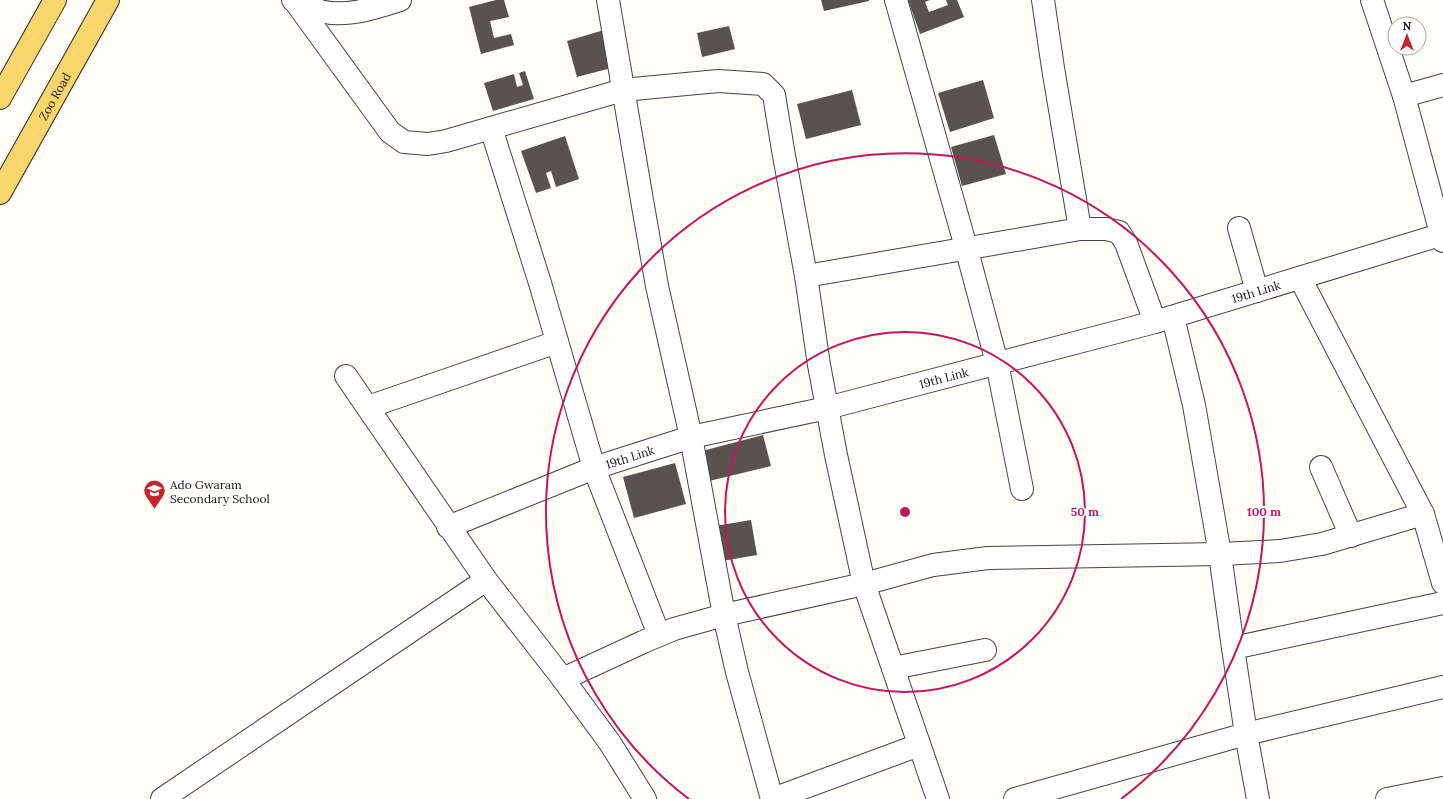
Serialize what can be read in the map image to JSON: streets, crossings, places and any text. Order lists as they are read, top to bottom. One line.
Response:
{"streets":{"main road":["Zoo Road"],"street":["19th Link"]},"places":{"school or university":["Ado Gwaram Secondary School"]},"north":"top","rings":["50 m","100 m"]}
